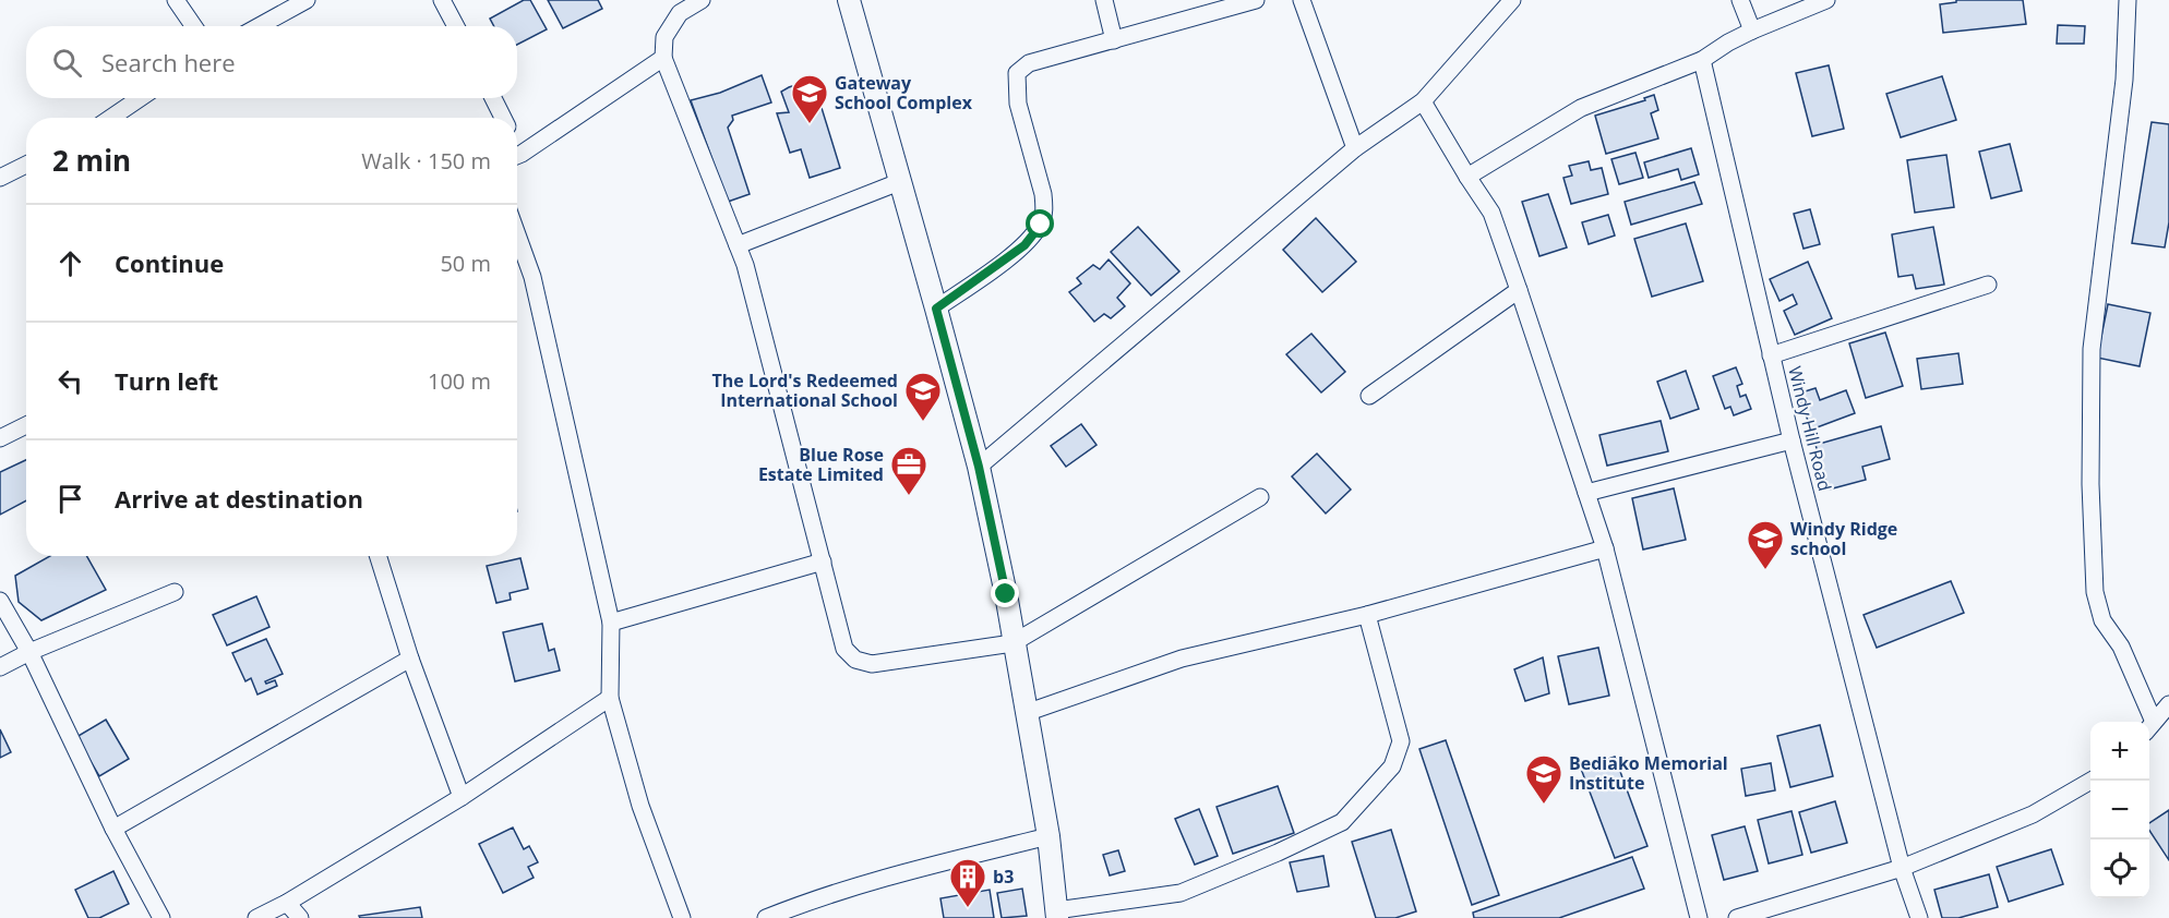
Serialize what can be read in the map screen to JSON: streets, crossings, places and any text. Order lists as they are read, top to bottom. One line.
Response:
{"streets":{"street":["Windy Hill Road"]},"places":{"school or university":["Gateway School Complex","The Lord's Redeemed International School","Windy Ridge school","Bediako Memorial Institute"],"office":["Blue Rose Estate Limited"],"building":["b3"]},"page":{"search":"Search here","heading":["2 min","Walk · 150 m"],"list":[["Continue","50 m"],["Turn left","100 m"],"Arrive at destination"],"map_buttons":["+","−"]}}
